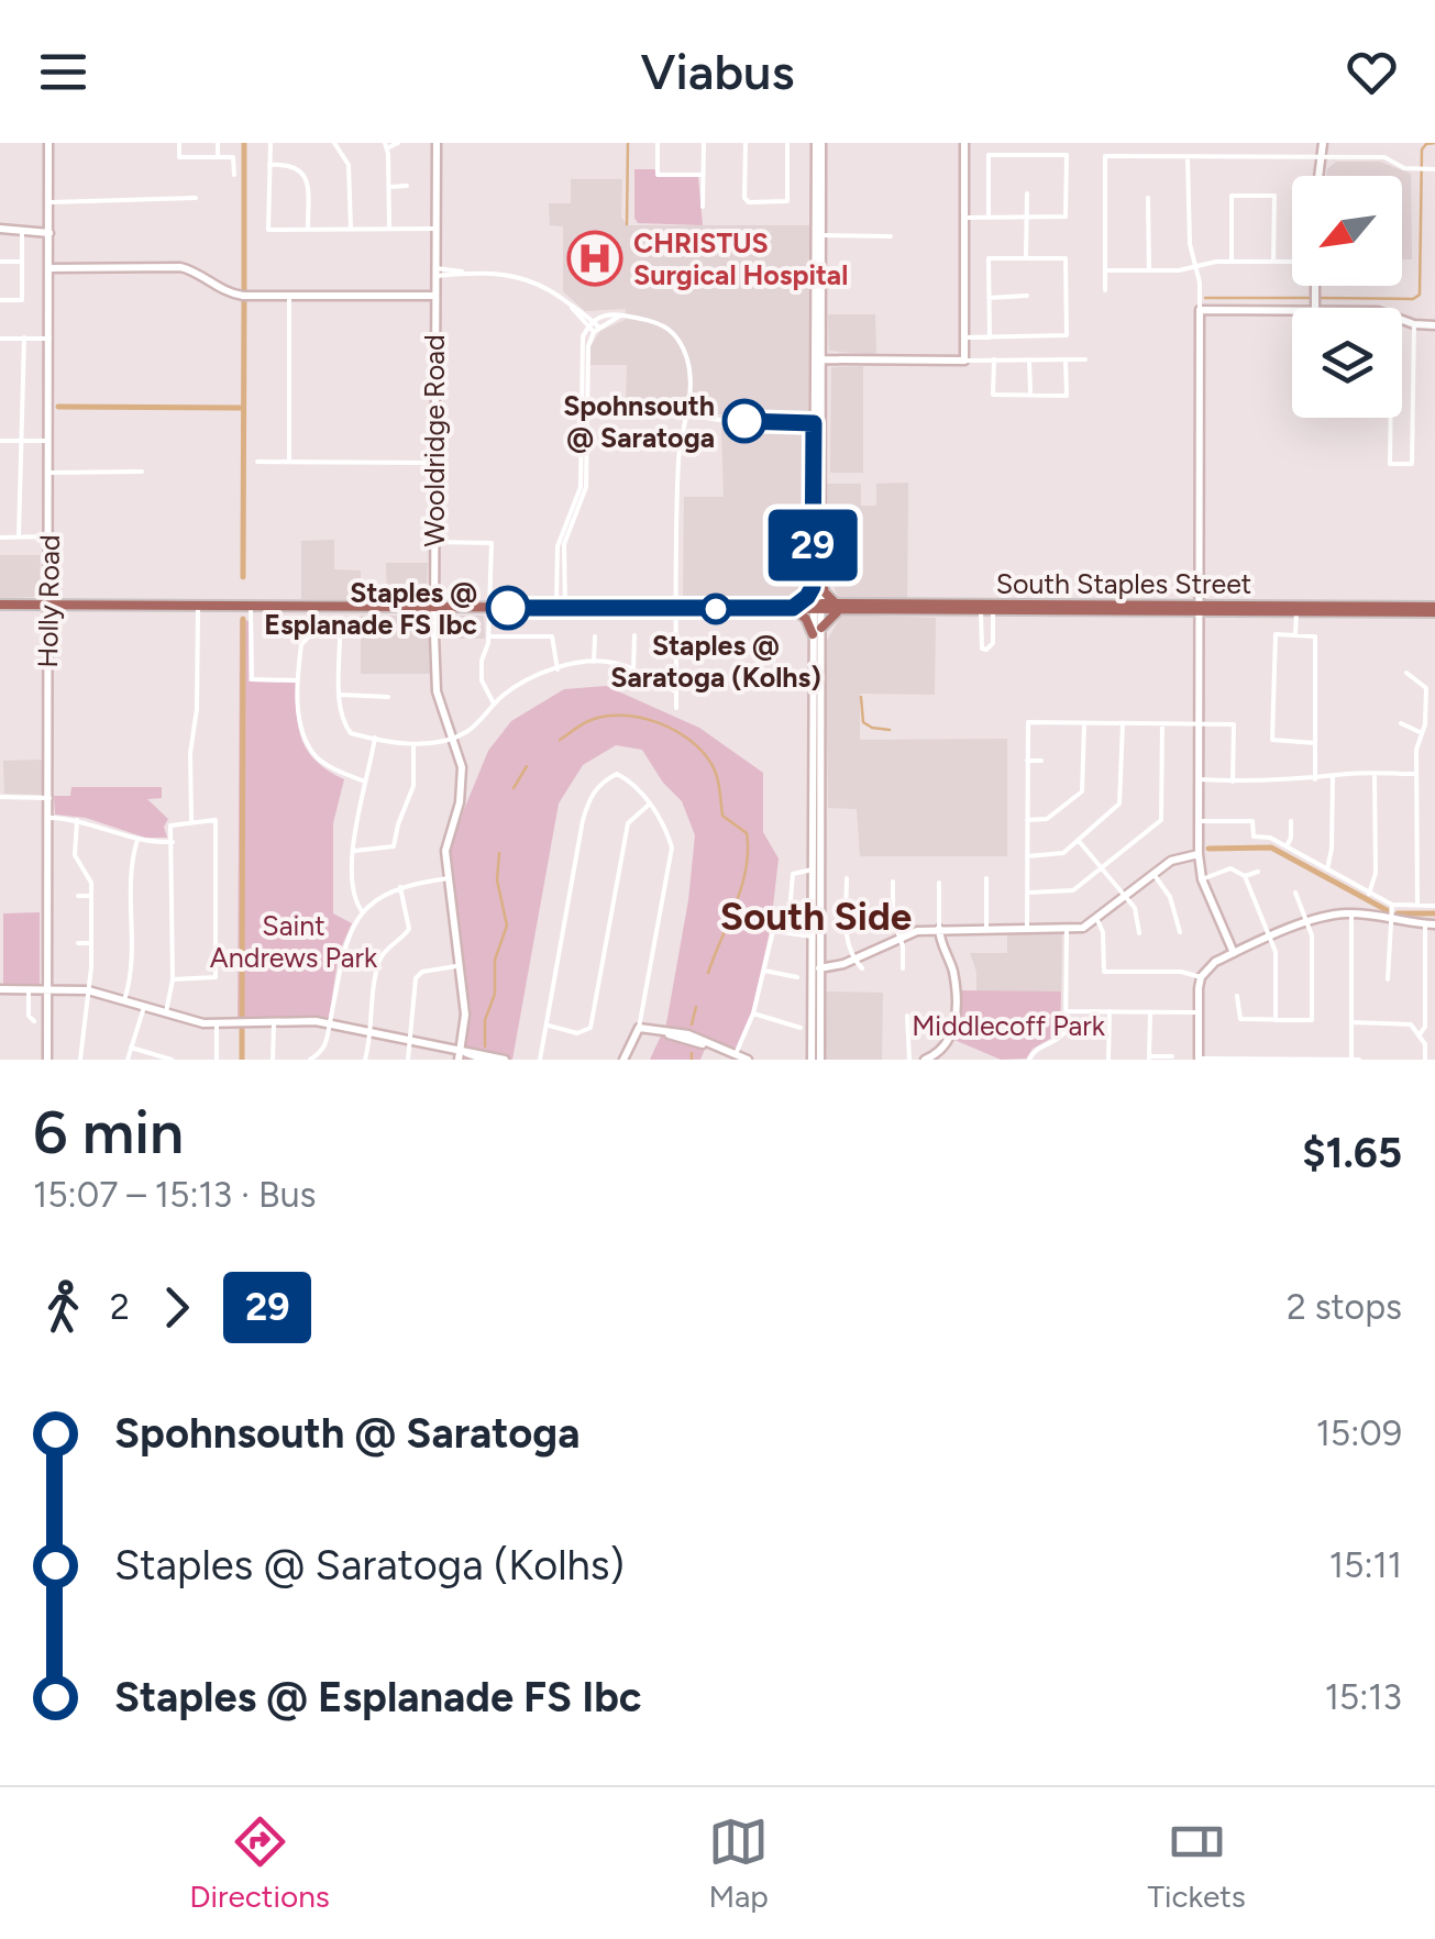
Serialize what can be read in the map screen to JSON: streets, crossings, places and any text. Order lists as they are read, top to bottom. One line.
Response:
{"streets":{"main road":["South Staples Street"],"street":["Wooldridge Road","Holly Road"]},"crossings":[["Wooldridge Road","South Staples Street"],["South Staples Street","Holly Road"]],"districts":["South Side"],"parks":["Saint Andrews Park","Middlecoff Park"],"places":{"hospital":["CHRISTUS Surgical Hospital"],"other":["Spohnsouth @ Saratoga","Staples @ Esplanade FS Ibc","Staples @ Saratoga (Kolhs)"]},"lines":["bus line 29"],"north":"bottom left","page":{"header":"Viabus","on_map":"29","heading":["6 min","15:07 – 15:13 · Bus","$1.65"],"legs":["2","29","2 stops"],"list":[{"name":"Spohnsouth @ Saratoga","value":"15:09"},{"name":"Staples @ Saratoga (Kolhs)","value":"15:11"},{"name":"Staples @ Esplanade FS Ibc","value":"15:13"}],"tabs":["Directions","Map","Tickets"]}}
